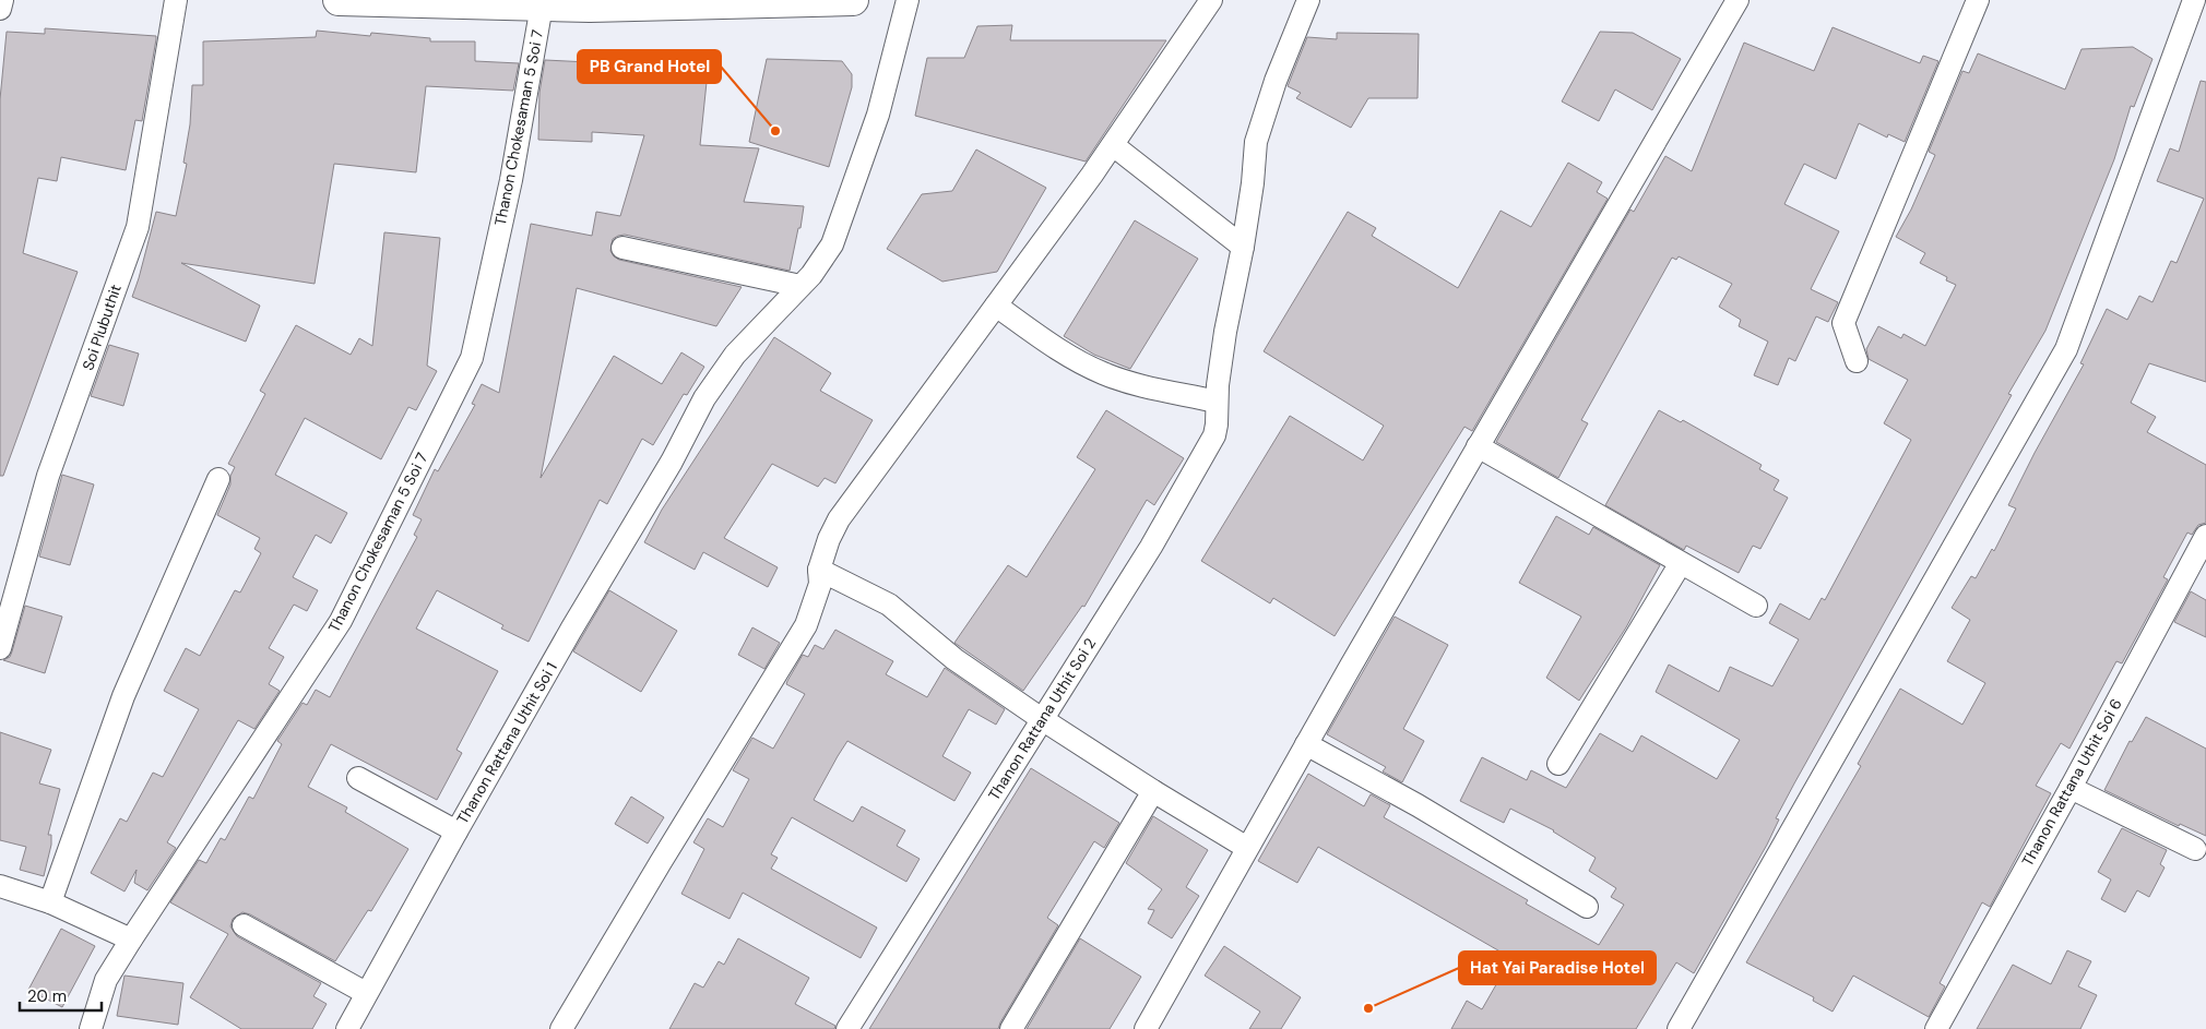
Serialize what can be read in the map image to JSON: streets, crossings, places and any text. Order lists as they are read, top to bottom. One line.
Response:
{"streets":{"street":["Thanon Chokesaman 5 Soi 7","Soi Plubuthit","Thanon Rattana Uthit Soi 2","Thanon Rattana Uthit Soi 1","Thanon Rattana Uthit Soi 6"]},"places":["PB Grand Hotel","Hat Yai Paradise Hotel"],"scale_bar":"20 m"}
